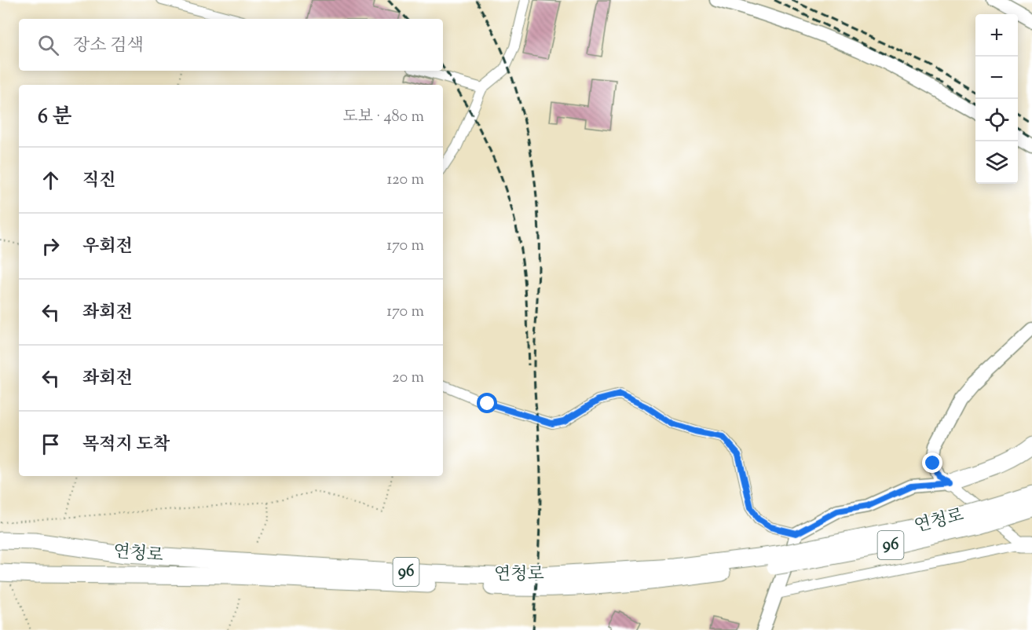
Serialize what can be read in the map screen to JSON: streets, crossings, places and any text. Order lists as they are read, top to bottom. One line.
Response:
{"streets":{"highway":["연청로","96"]},"page":{"map_buttons":["+","−"],"search":"장소 검색","heading":["6 분","도보 · 480 m"],"list":[["직진","120 m"],["우회전","170 m"],["좌회전","170 m"],["좌회전","20 m"],"목적지 도착"]}}
